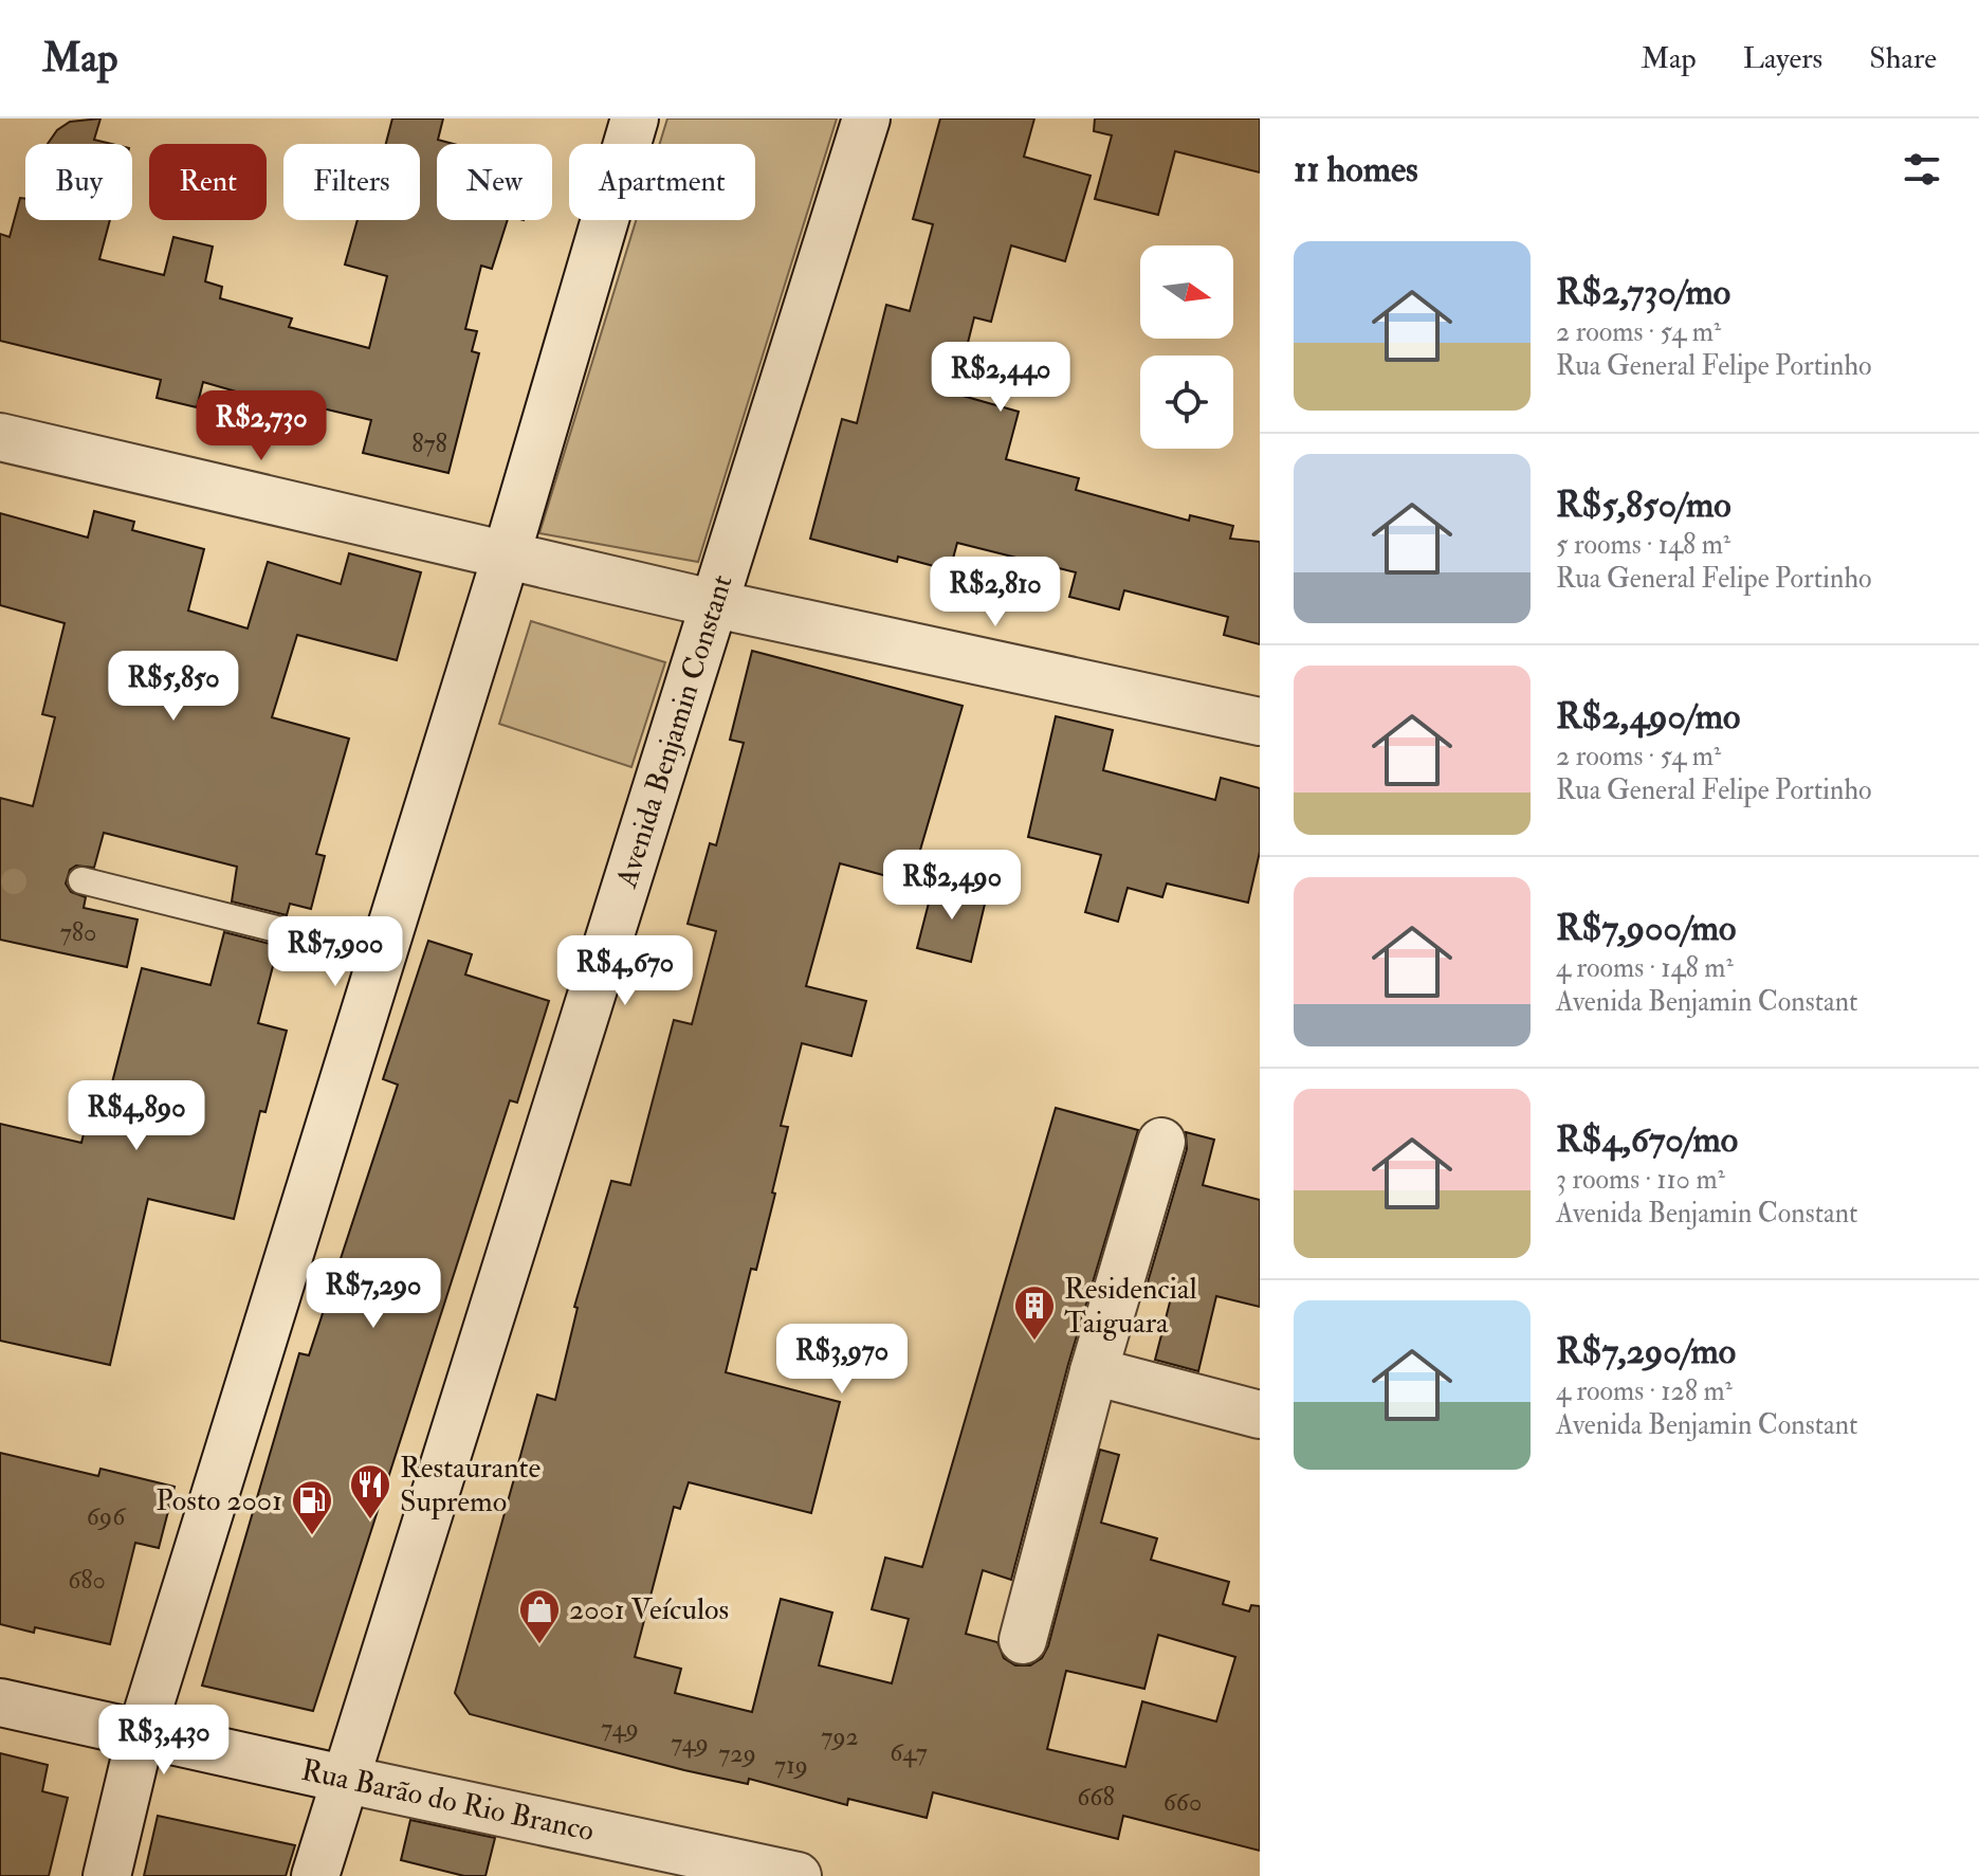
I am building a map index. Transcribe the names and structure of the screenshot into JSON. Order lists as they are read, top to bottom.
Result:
{
  "streets": {
    "main road": ["Avenida Benjamin Constant", "Rua Barão do Rio Branco"]
  },
  "crossings": [
    ["Avenida Benjamin Constant", "Rua Barão do Rio Branco"]
  ],
  "places": {
    "building": ["Residencial Taiguara"],
    "restaurant": ["Restaurante Supremo"],
    "fuel station": ["Posto 2001"],
    "shop": ["2001 Veículos"]
  },
  "house_numbers": [
    "878",
    "780",
    "696",
    "680",
    "749",
    "792",
    "749",
    "647",
    "729",
    "719",
    "668",
    "660"
  ],
  "north": "right",
  "page": {
    "header": "Map",
    "nav": ["Map", "Layers", "Share"],
    "heading": "11 homes",
    "chip": [
      "Buy",
      "Rent",
      "Filters",
      "New",
      "Apartment"
    ],
    "list": [
      {
        "name": "R$2,730/mo",
        "note": "2 rooms · 54 m² · Rua General Felipe Portinho"
      },
      {
        "name": "R$5,850/mo",
        "note": "5 rooms · 148 m² · Rua General Felipe Portinho"
      },
      {
        "name": "R$2,490/mo",
        "note": "2 rooms · 54 m² · Rua General Felipe Portinho"
      },
      {
        "name": "R$7,900/mo",
        "note": "4 rooms · 148 m² · Avenida Benjamin Constant"
      },
      {
        "name": "R$4,670/mo",
        "note": "3 rooms · 110 m² · Avenida Benjamin Constant"
      },
      {
        "name": "R$7,290/mo",
        "note": "4 rooms · 128 m² · Avenida Benjamin Constant"
      }
    ],
    "price": [
      "R$2,440",
      "R$2,730",
      "R$2,810",
      "R$5,850",
      "R$2,490",
      "R$7,900",
      "R$4,670",
      "R$4,890",
      "R$7,290",
      "R$3,970",
      "R$3,430"
    ]
  }
}
